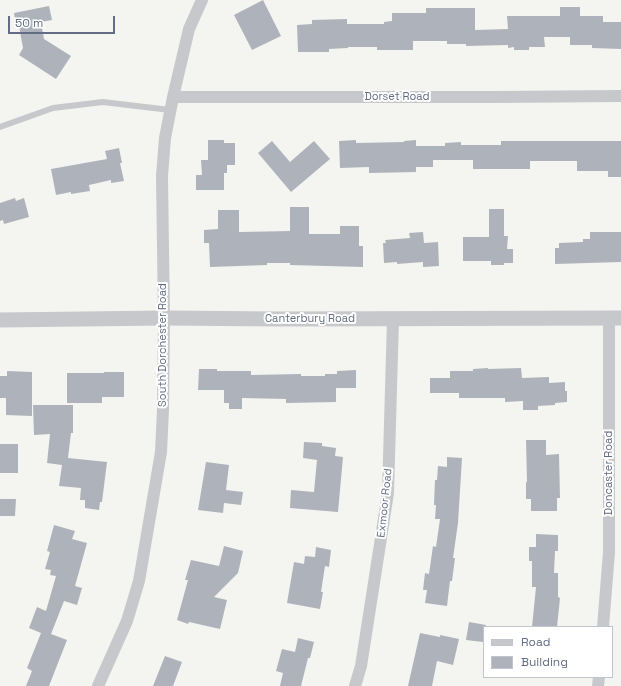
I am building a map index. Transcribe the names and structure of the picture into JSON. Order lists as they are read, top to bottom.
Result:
{
  "streets": {
    "street": [
      "Dorset Road",
      "Canterbury Road",
      "South Dorchester Road",
      "Doncaster Road",
      "Exmoor Road"
    ]
  },
  "crossings": [
    ["Dorset Road", "South Dorchester Road"],
    ["Canterbury Road", "South Dorchester Road"],
    ["Canterbury Road", "Doncaster Road"],
    ["Canterbury Road", "Exmoor Road"]
  ],
  "legend": ["Road", "Building"],
  "scale_bar": "50 m"
}
